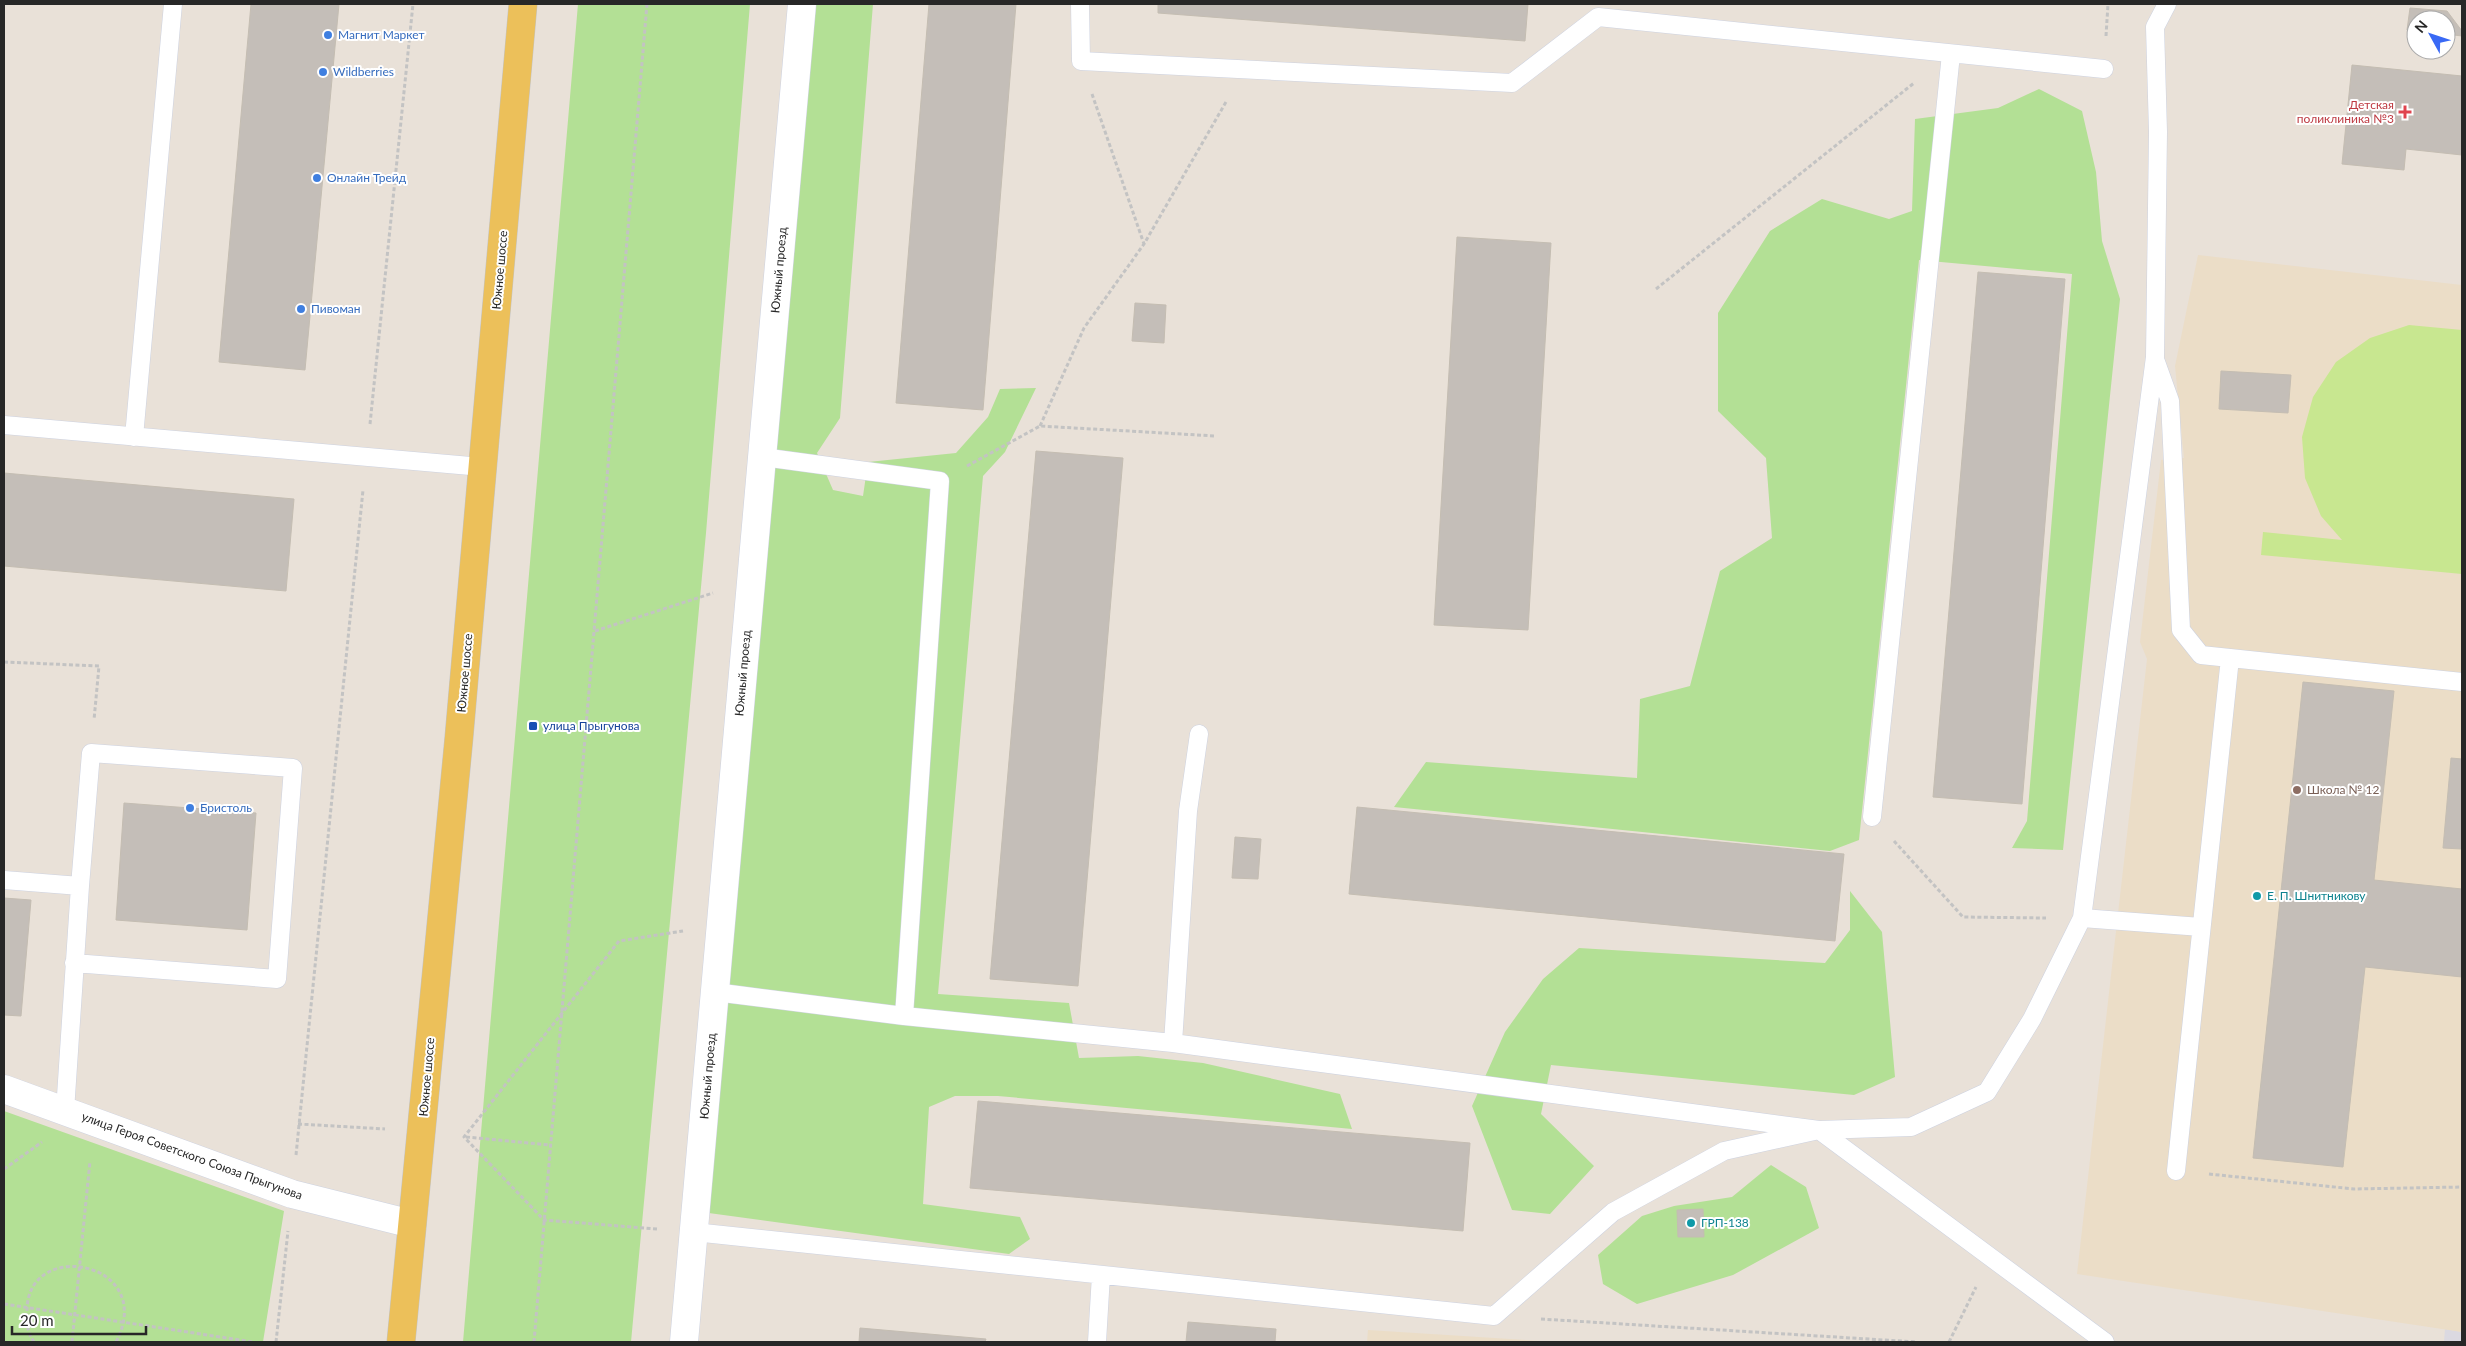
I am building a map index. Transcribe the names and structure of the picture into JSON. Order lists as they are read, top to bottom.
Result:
{
  "streets": {
    "main road": ["Южное шоссе"],
    "street": ["Южный проезд", "улица Героя Советского Союза Прыгунова"]
  },
  "crossings": [
    ["Южное шоссе", "улица Героя Советского Союза Прыгунова"]
  ],
  "places": {
    "other": [
      "Магнит Маркет",
      "Wildberries",
      "Онлайн Трейд",
      "Пивоман",
      "Школа № 12",
      "Бристоль",
      "Е. П. Шнитникову",
      "ГРП-138"
    ],
    "health": ["Детская поликлиника №3"],
    "transit": ["улица Прыгунова"]
  },
  "scale_bar": "20 m",
  "north": "top left"
}
